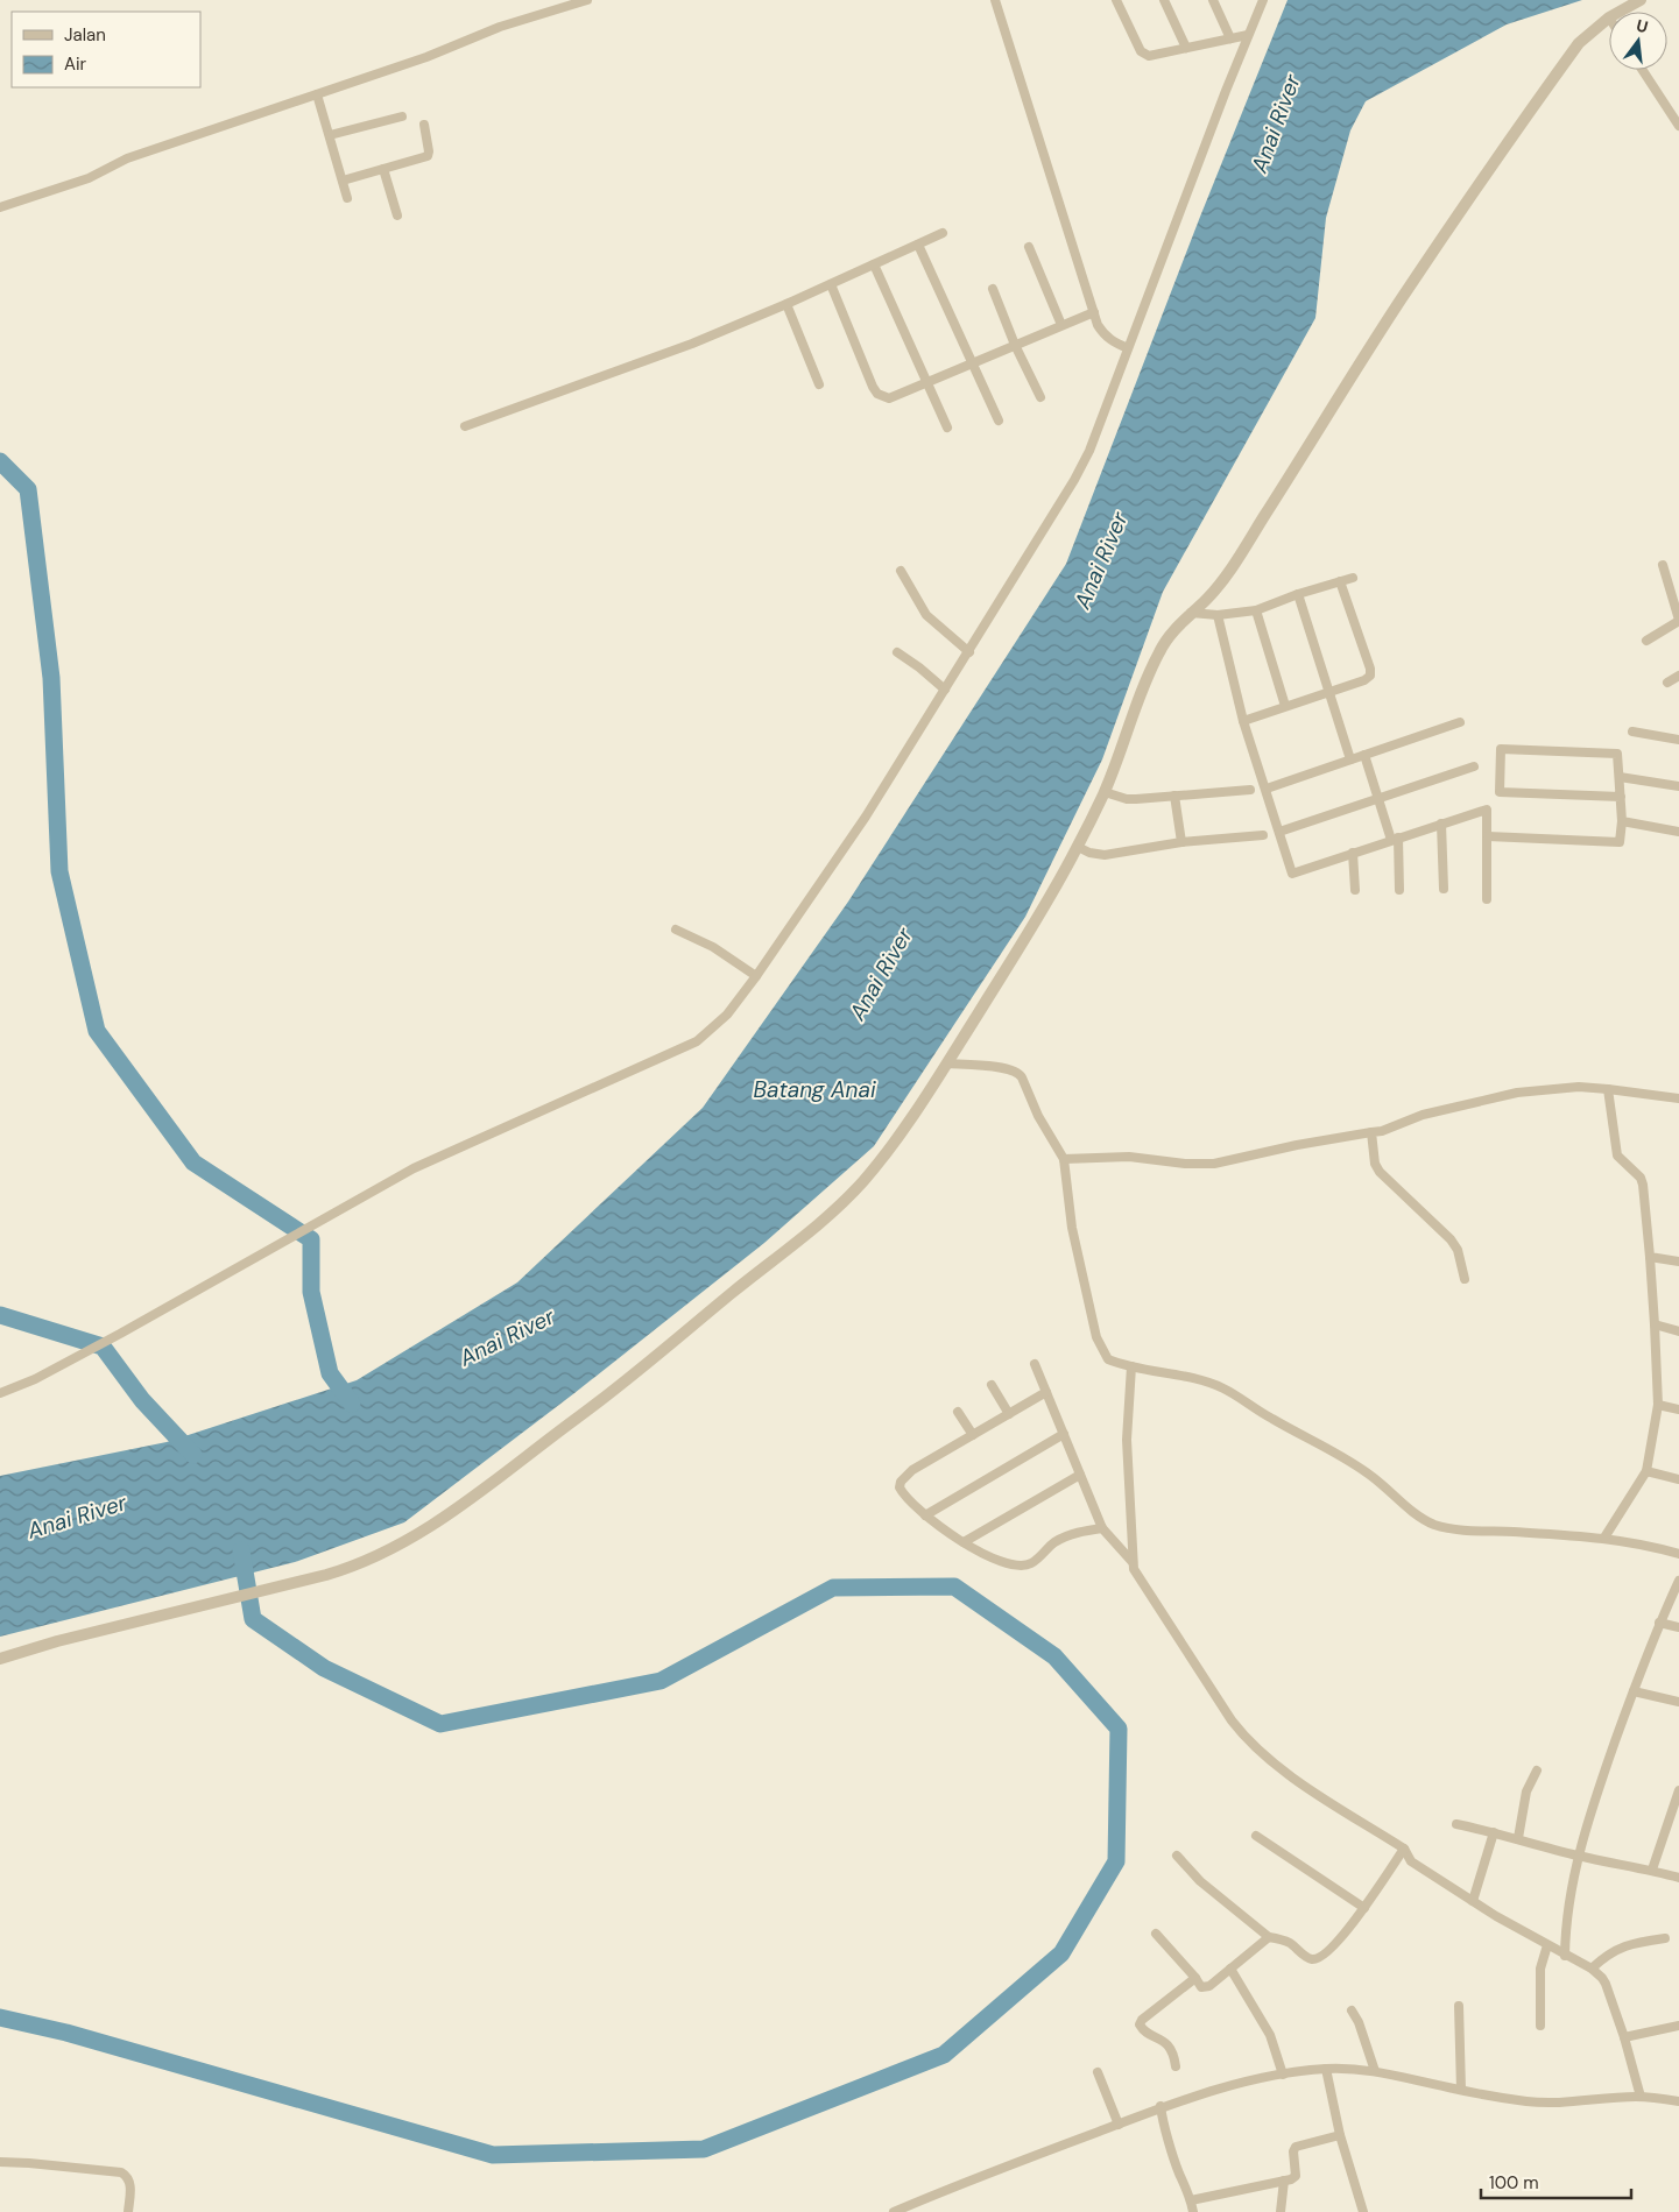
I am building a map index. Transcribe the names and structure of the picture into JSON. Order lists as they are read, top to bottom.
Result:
{
  "water": ["Anai River", "Batang Anai"],
  "legend": ["Jalan", "Air"],
  "scale_bar": "100 m",
  "north": "top"
}
